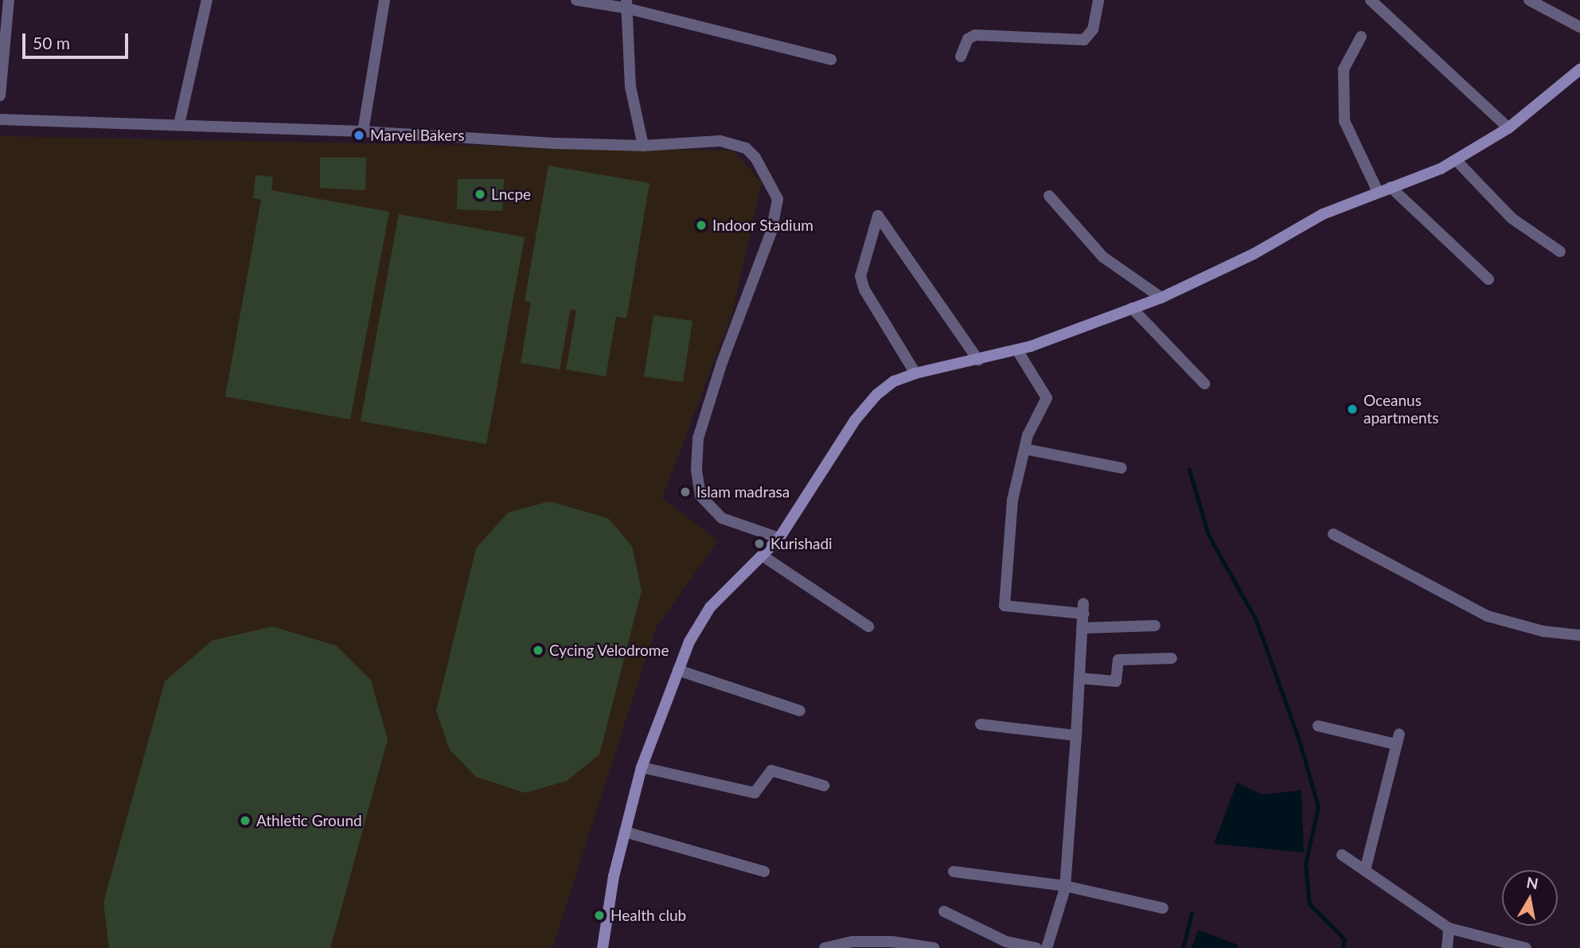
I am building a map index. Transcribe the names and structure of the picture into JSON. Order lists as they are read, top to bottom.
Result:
{
  "places": [
    "Marvel Bakers",
    "Lncpe",
    "Indoor Stadium",
    "Oceanus apartments",
    "Islam madrasa",
    "Kurishadi",
    "Cycing Velodrome",
    "Athletic Ground",
    "Health club"
  ],
  "scale_bar": "50 m",
  "north": "top"
}
